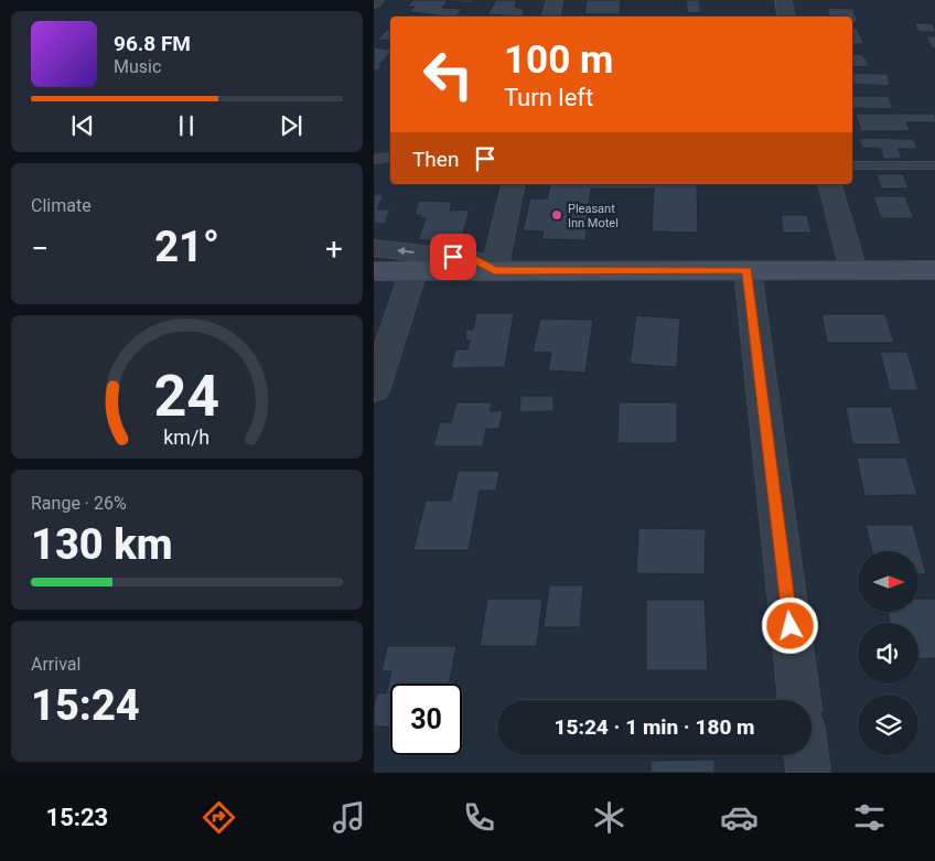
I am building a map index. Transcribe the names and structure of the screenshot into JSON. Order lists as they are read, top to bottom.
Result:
{
  "places": ["Pleasant Inn Motel"],
  "north": "right",
  "page": {
    "turn": ["100 m", "Turn left"],
    "song": ["96.8 FM", "Music"],
    "then": "Then",
    "tile": [
      "Climate",
      ["Range · 26%", "130 km"],
      ["Arrival", "15:24"]
    ],
    "heat": ["−", "21°", "+"],
    "limit": "30",
    "trip": "15:24 · 1 min · 180 m",
    "tabs": "15:23",
    "gauge": ["24", "km/h"]
  }
}
